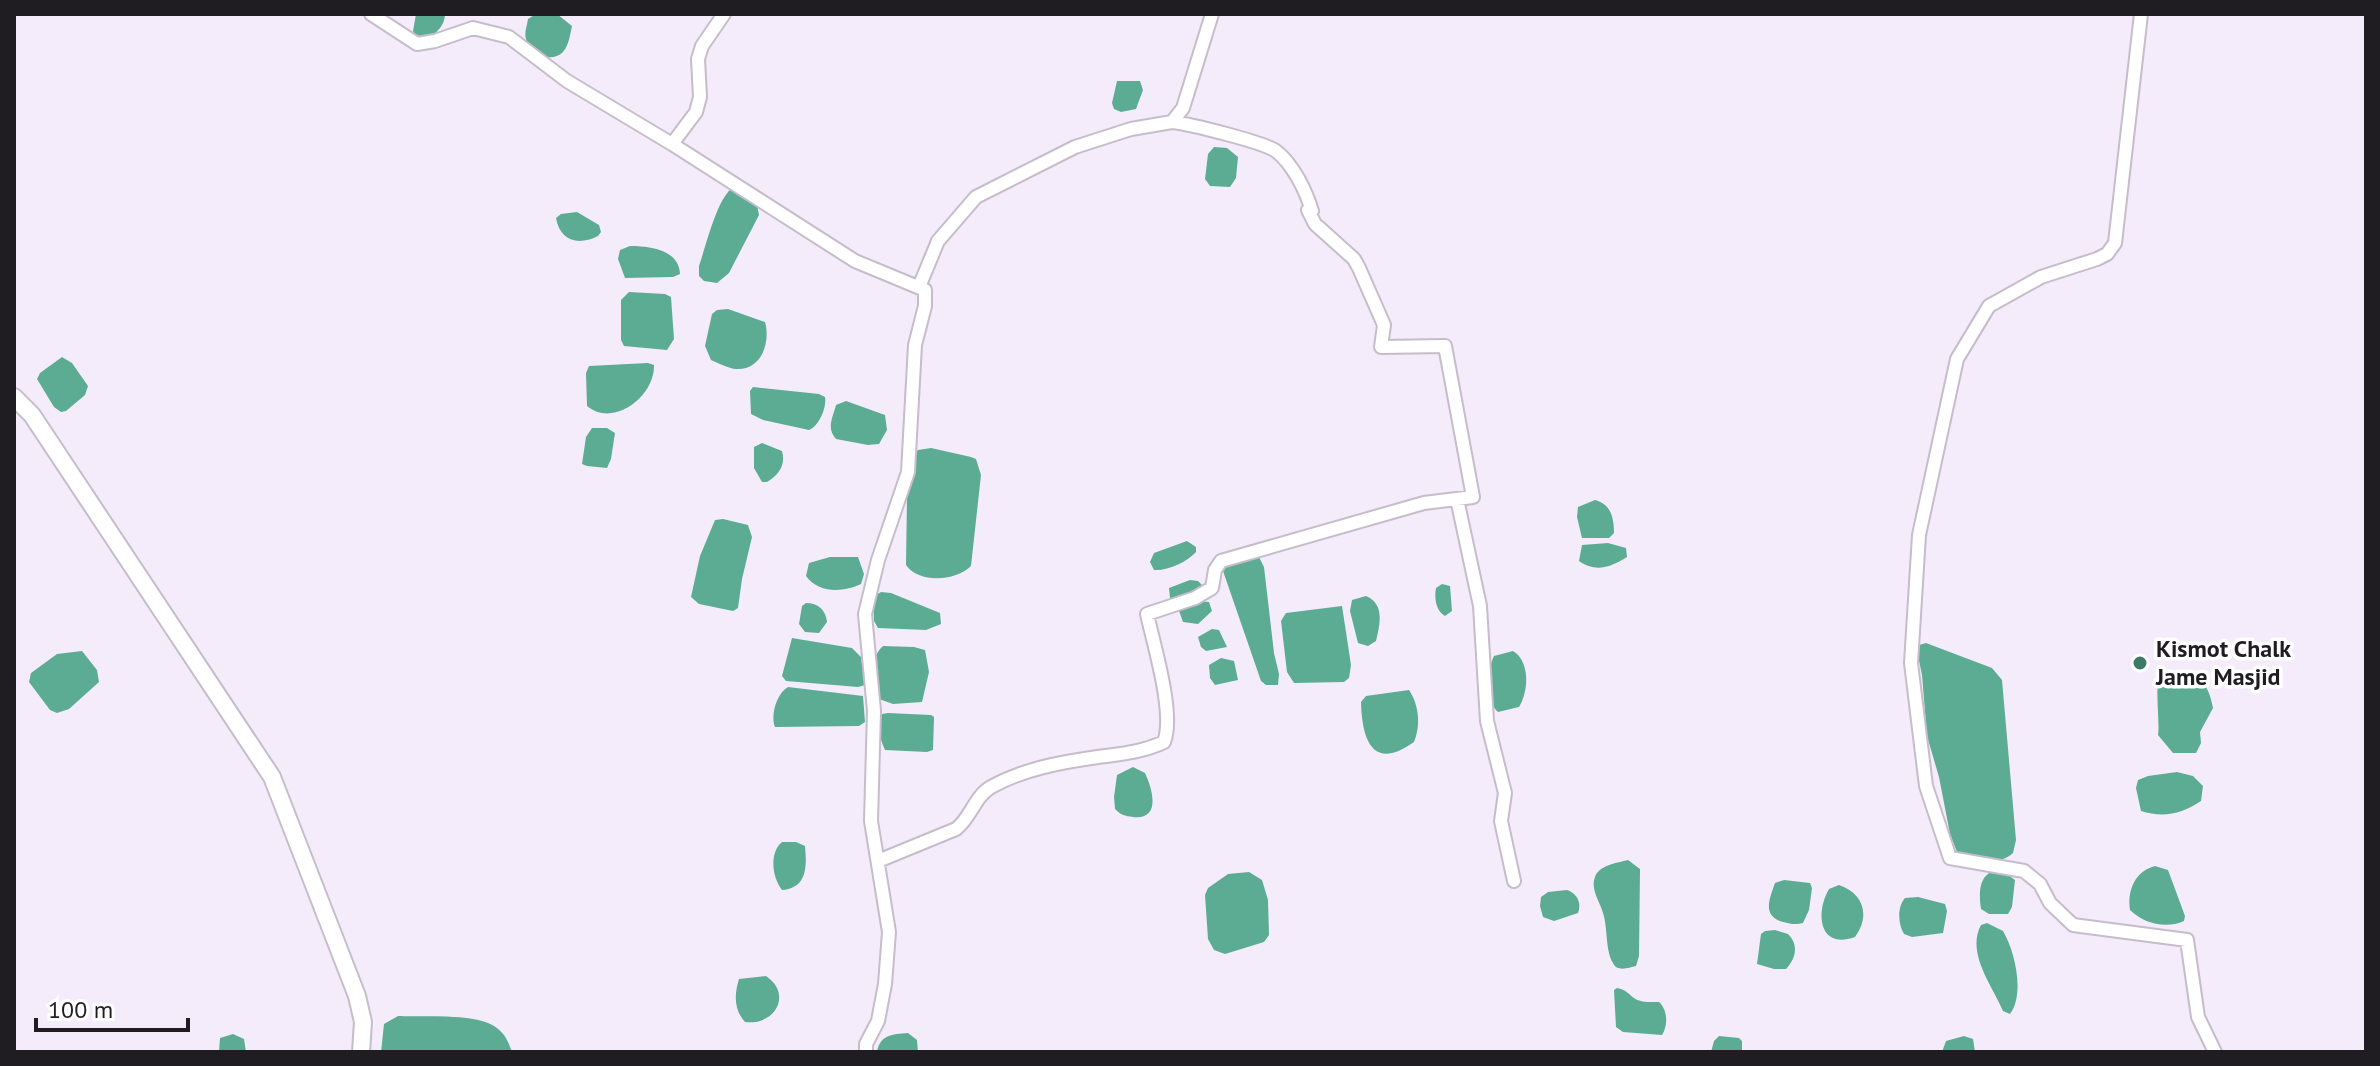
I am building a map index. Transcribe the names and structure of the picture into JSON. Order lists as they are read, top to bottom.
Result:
{
  "places": ["Kismot Chalk Jame Masjid"],
  "scale_bar": "100 m"
}
